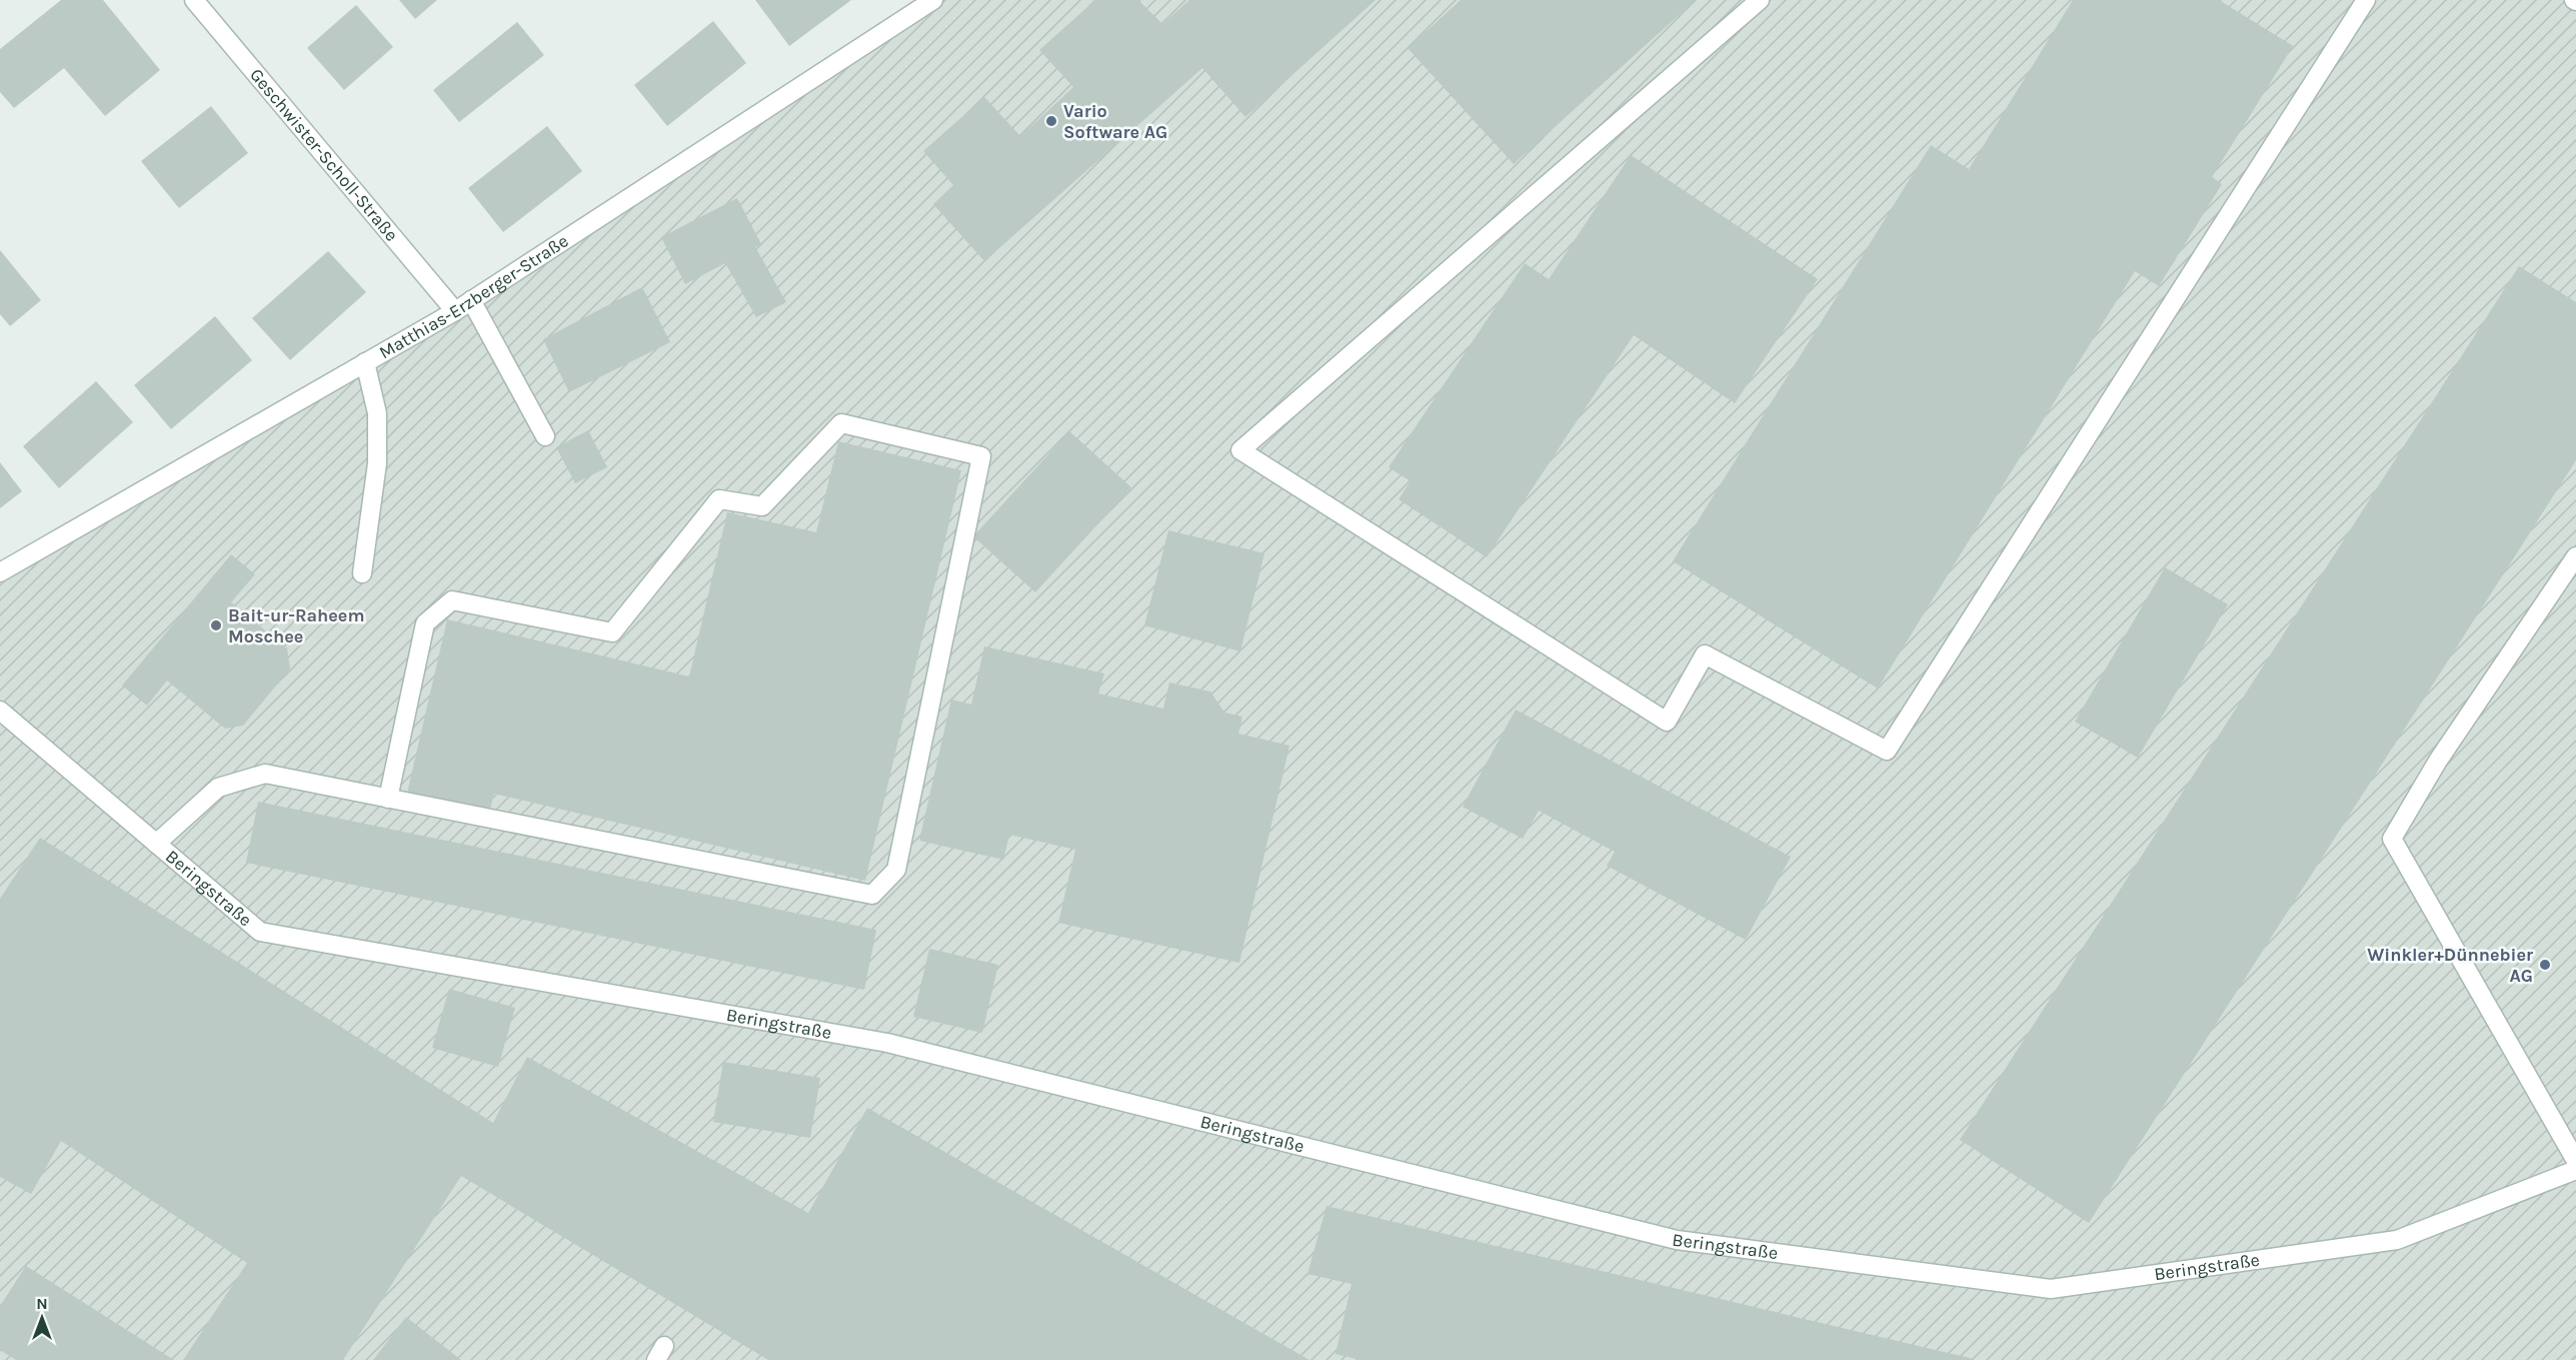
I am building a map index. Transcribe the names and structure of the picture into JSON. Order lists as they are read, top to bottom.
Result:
{
  "streets": {
    "street": ["Geschwister-Scholl-Straße", "Matthias-Erzberger-Straße", "Beringstraße"]
  },
  "crossings": [
    ["Geschwister-Scholl-Straße", "Matthias-Erzberger-Straße"]
  ],
  "places": ["Vario Software AG", "Bait-ur-Raheem Moschee", "Winkler+Dünnebier AG"],
  "north": "top"
}
